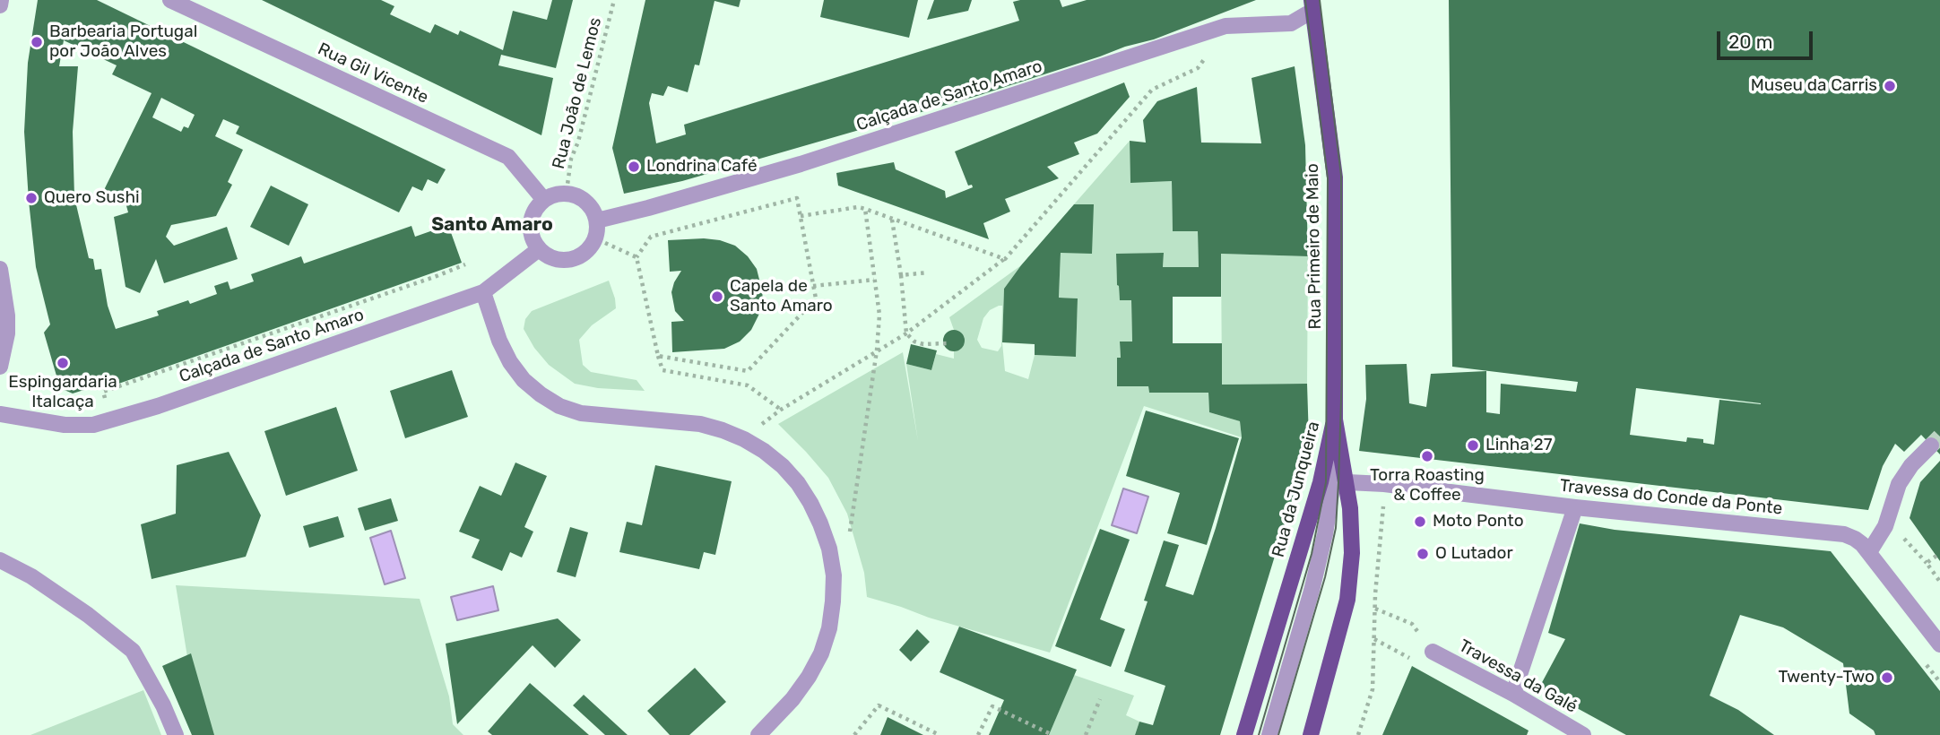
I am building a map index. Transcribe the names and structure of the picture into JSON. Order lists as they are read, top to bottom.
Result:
{
  "streets": {
    "main road": ["Rua Primeiro de Maio", "Rua da Junqueira"],
    "street": [
      "Rua Gil Vicente",
      "Calçada de Santo Amaro",
      "Travessa do Conde da Ponte",
      "Travessa da Galé"
    ],
    "path": ["Rua João de Lemos"]
  },
  "crossings": [
    ["Rua Gil Vicente", "Rua João de Lemos"],
    ["Rua Gil Vicente", "Calçada de Santo Amaro"],
    ["Rua João de Lemos", "Calçada de Santo Amaro"],
    ["Calçada de Santo Amaro", "Rua Primeiro de Maio"],
    ["Rua Primeiro de Maio", "Rua da Junqueira"],
    ["Rua da Junqueira", "Travessa do Conde da Ponte"]
  ],
  "districts": ["Santo Amaro"],
  "places": [
    "Barbearia Portugal por João Alves",
    "Museu da Carris",
    "Londrina Café",
    "Quero Sushi",
    "Capela de Santo Amaro",
    "Espingardaria Italcaça",
    "Linha 27",
    "Torra Roasting & Coffee",
    "Moto Ponto",
    "O Lutador",
    "Twenty-Two"
  ],
  "scale_bar": "20 m"
}
